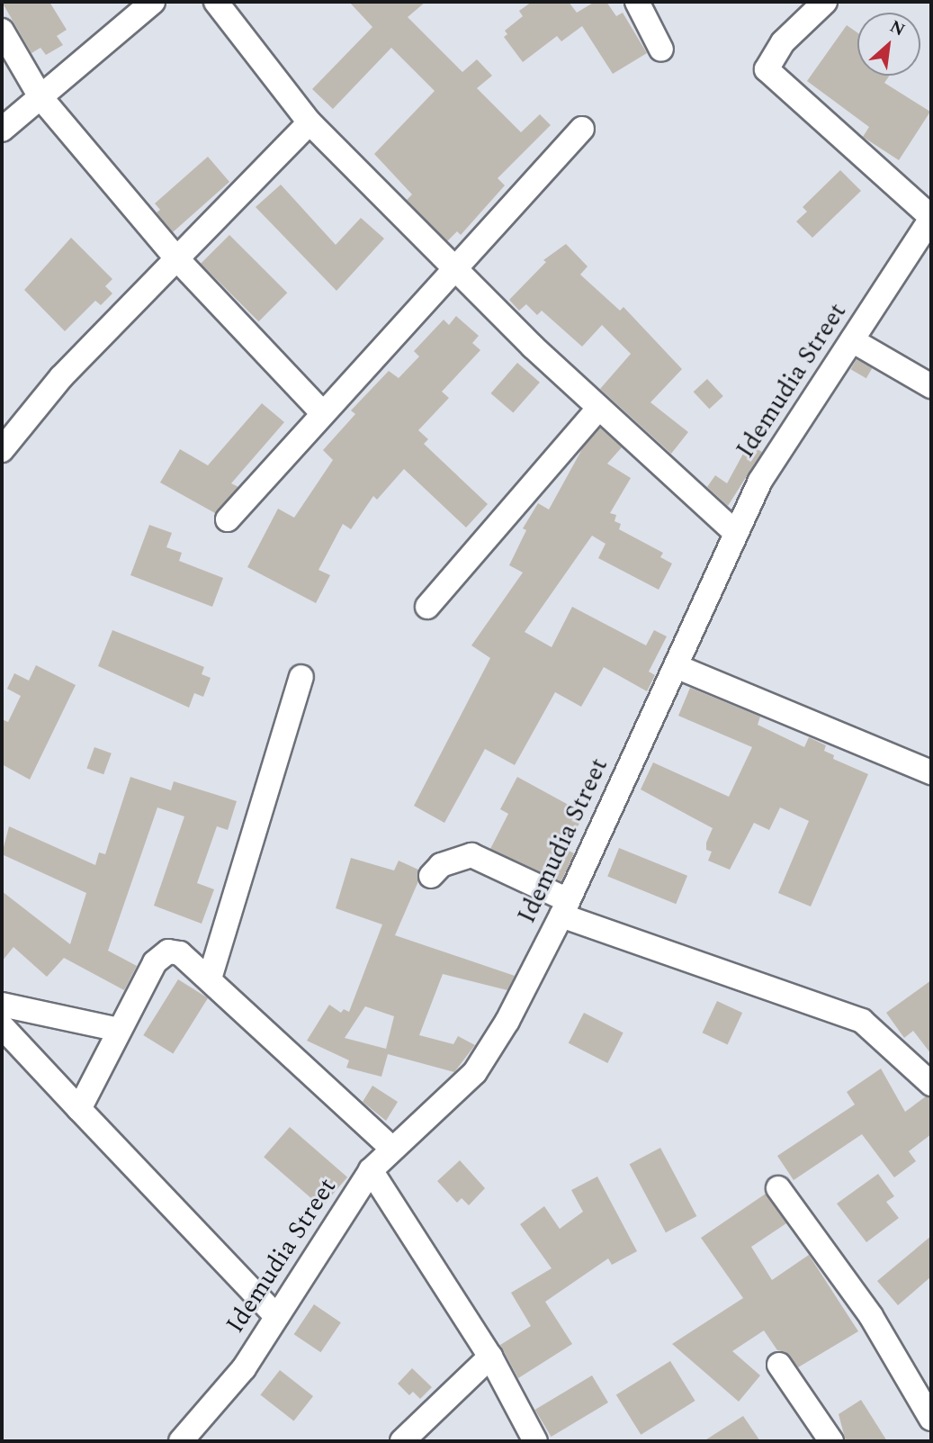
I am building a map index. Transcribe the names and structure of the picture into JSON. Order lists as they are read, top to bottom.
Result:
{
  "streets": {
    "street": ["Idemudia Street"]
  },
  "north": "top right"
}
